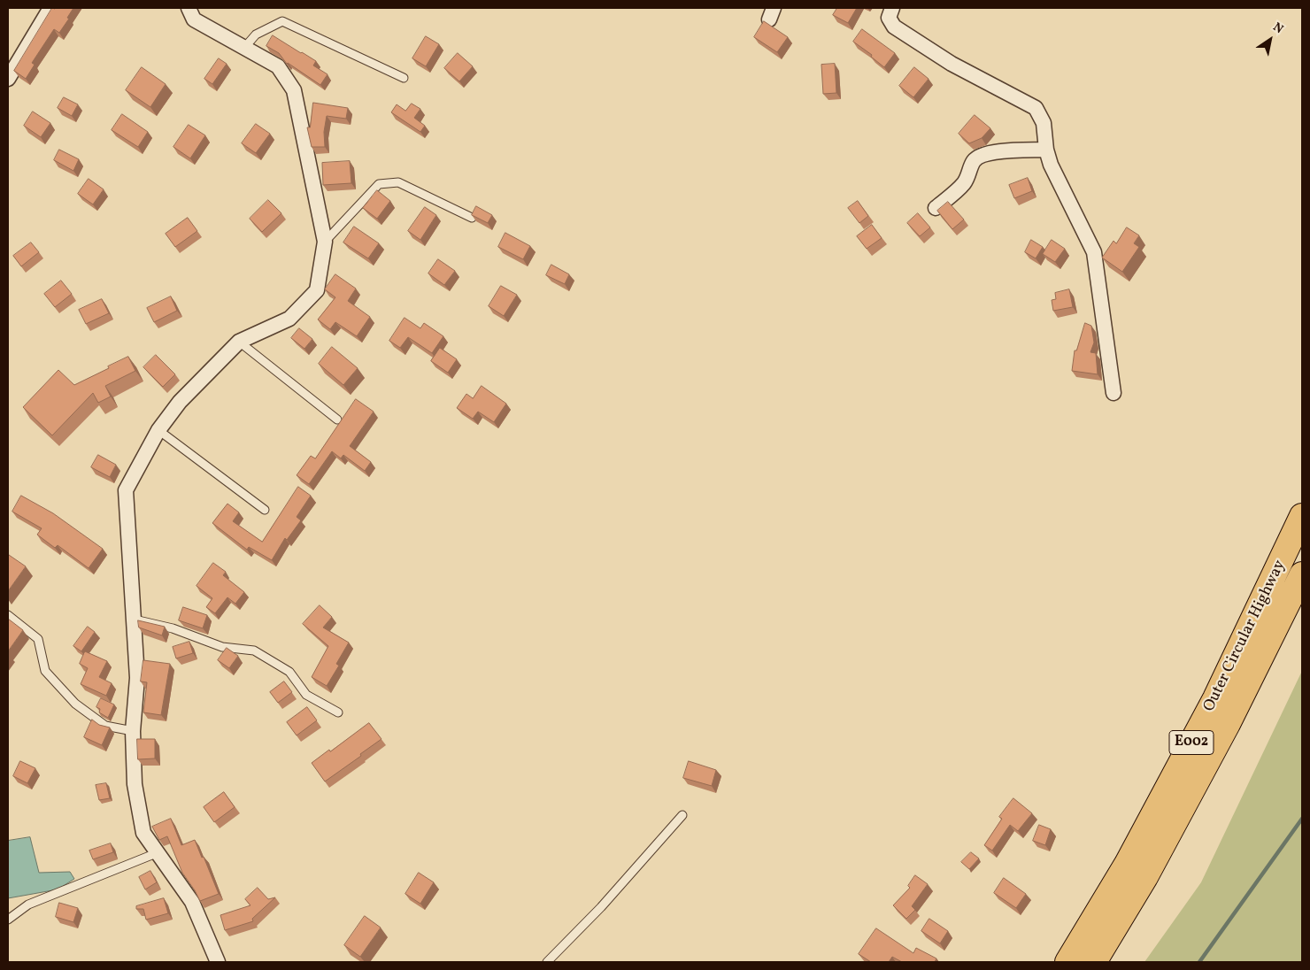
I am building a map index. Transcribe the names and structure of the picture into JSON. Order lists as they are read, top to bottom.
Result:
{
  "streets": {
    "highway": ["Outer Circular Highway", "E002"]
  },
  "north": "top right"
}
